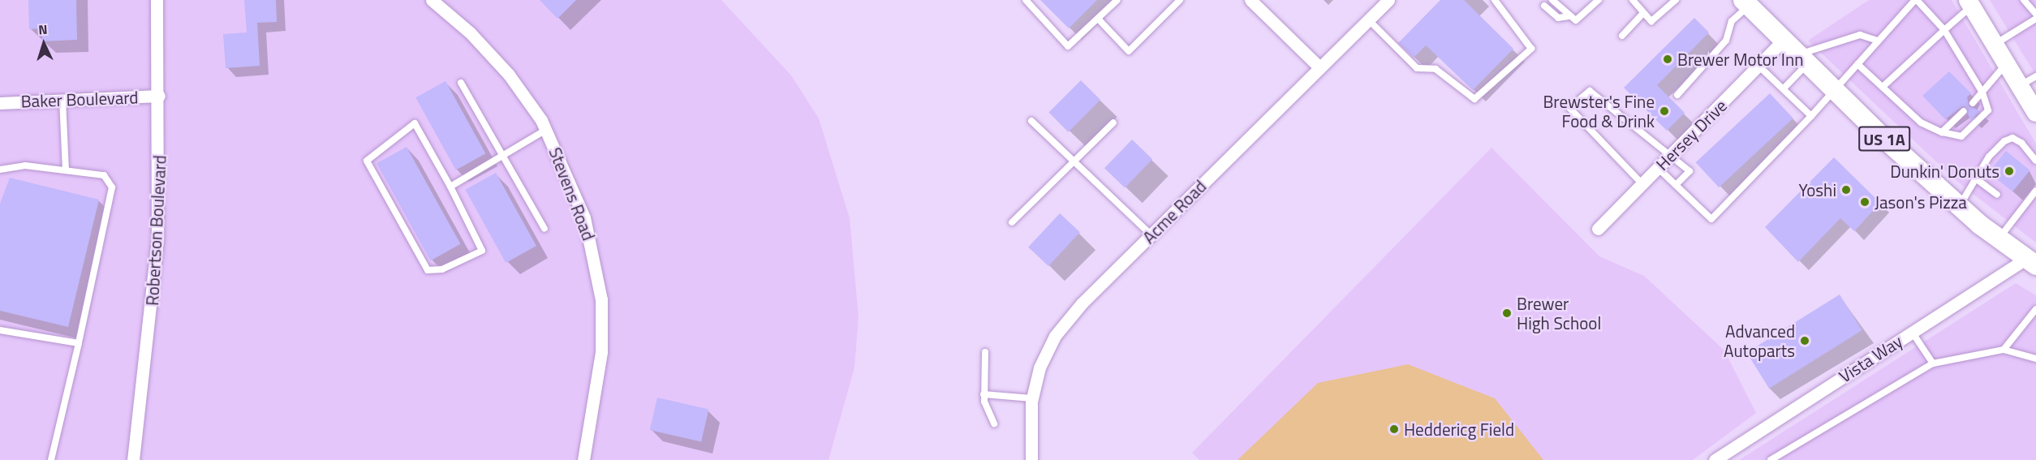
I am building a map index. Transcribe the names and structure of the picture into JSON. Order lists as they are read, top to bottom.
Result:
{
  "streets": {
    "main road": ["US 1A"],
    "street": [
      "Baker Boulevard",
      "Hersey Drive",
      "Stevens Road",
      "Acme Road",
      "Robertson Boulevard",
      "Vista Way"
    ]
  },
  "crossings": [
    ["Baker Boulevard", "Robertson Boulevard"],
    ["Hersey Drive", "US 1A"],
    ["US 1A", "Vista Way"]
  ],
  "places": [
    "Brewer Motor Inn",
    "Brewster's Fine Food & Drink",
    "Dunkin' Donuts",
    "Yoshi",
    "Jason's Pizza",
    "Brewer High School",
    "Advanced Autoparts",
    "Heddericg Field"
  ],
  "north": "top"
}
